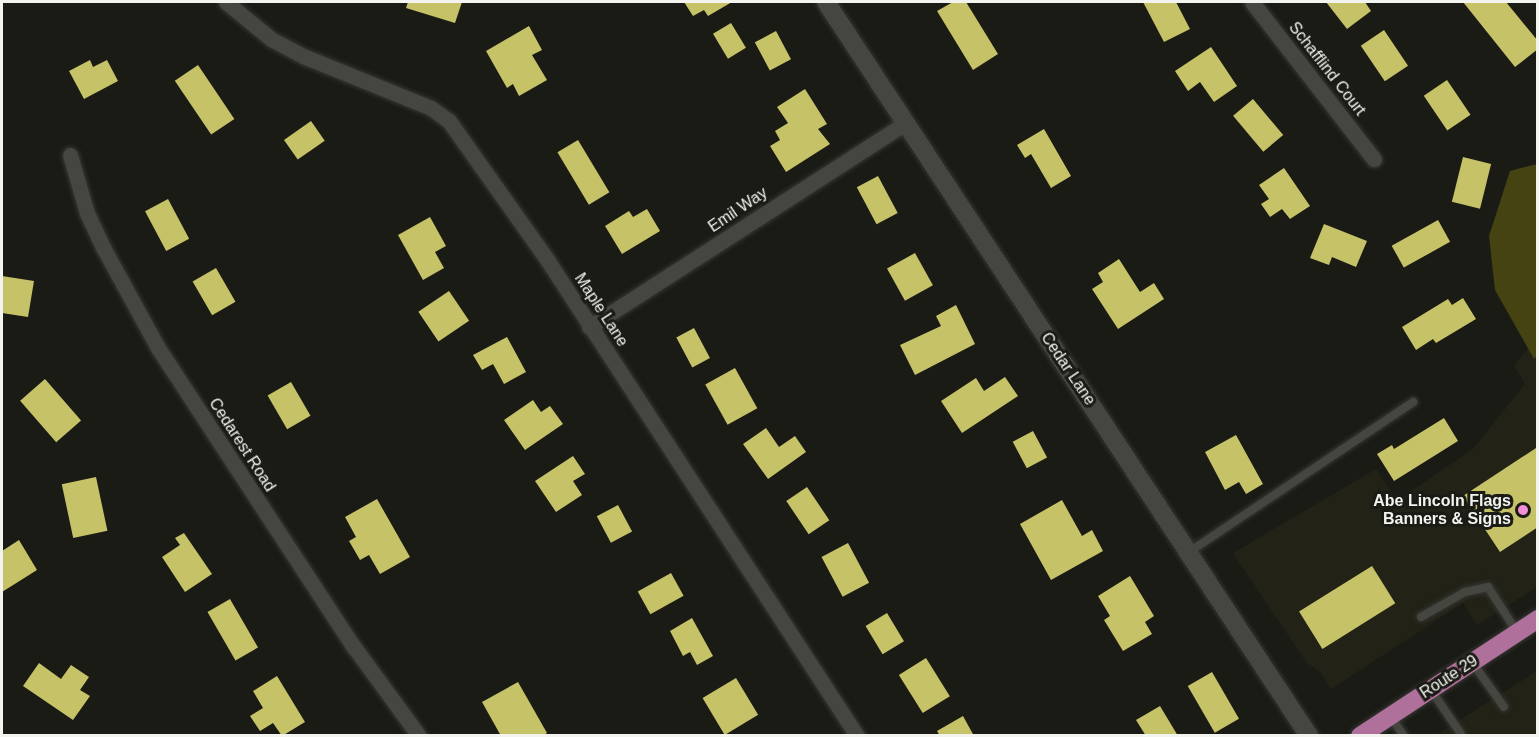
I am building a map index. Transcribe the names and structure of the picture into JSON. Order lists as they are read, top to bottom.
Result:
{
  "streets": {
    "main road": ["Cedar Lane", "Route 29"],
    "street": [
      "Schafflind Court",
      "Emil Way",
      "Maple Lane",
      "Cedarest Road"
    ]
  },
  "crossings": [
    ["Emil Way", "Maple Lane"],
    ["Emil Way", "Cedar Lane"]
  ],
  "places": ["Abe Lincoln Flags Banners & Signs"]
}
